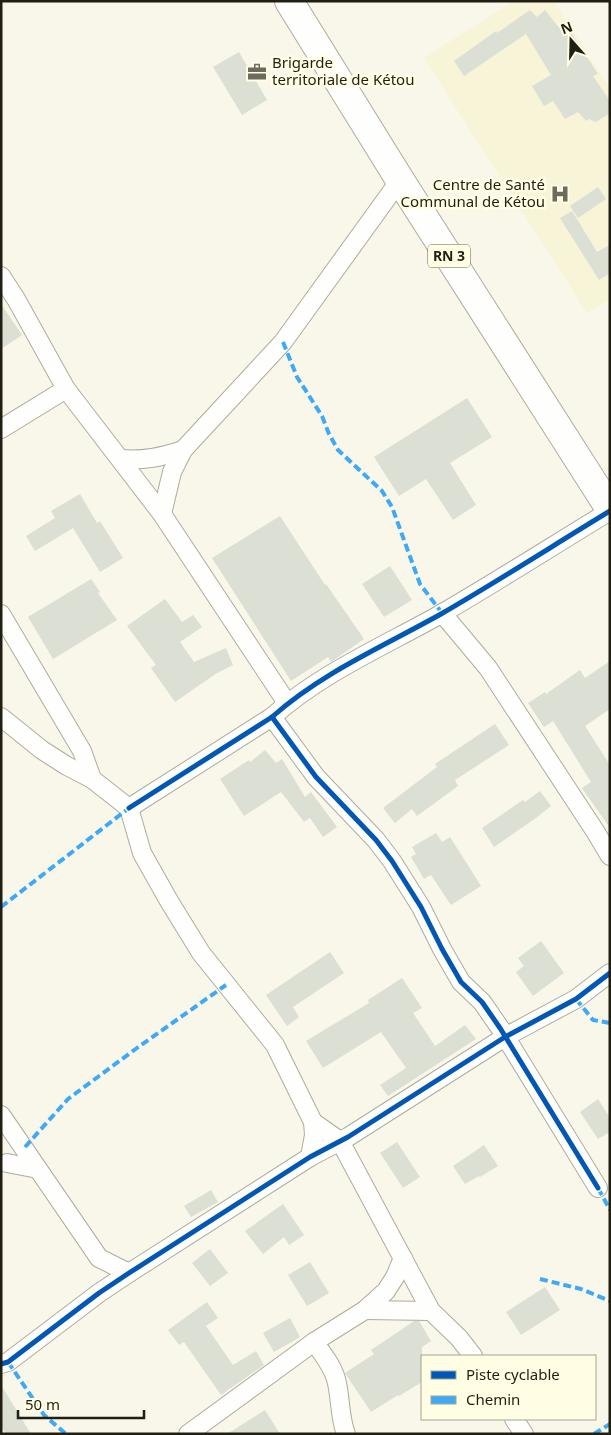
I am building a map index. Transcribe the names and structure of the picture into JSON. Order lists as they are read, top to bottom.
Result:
{
  "streets": {
    "main road": ["RN 3"]
  },
  "places": {
    "office": ["Brigarde territoriale de Kétou"],
    "hospital": ["Centre de Santé Communal de Kétou"]
  },
  "legend": ["Piste cyclable", "Chemin"],
  "scale_bar": "50 m",
  "north": "top"
}
